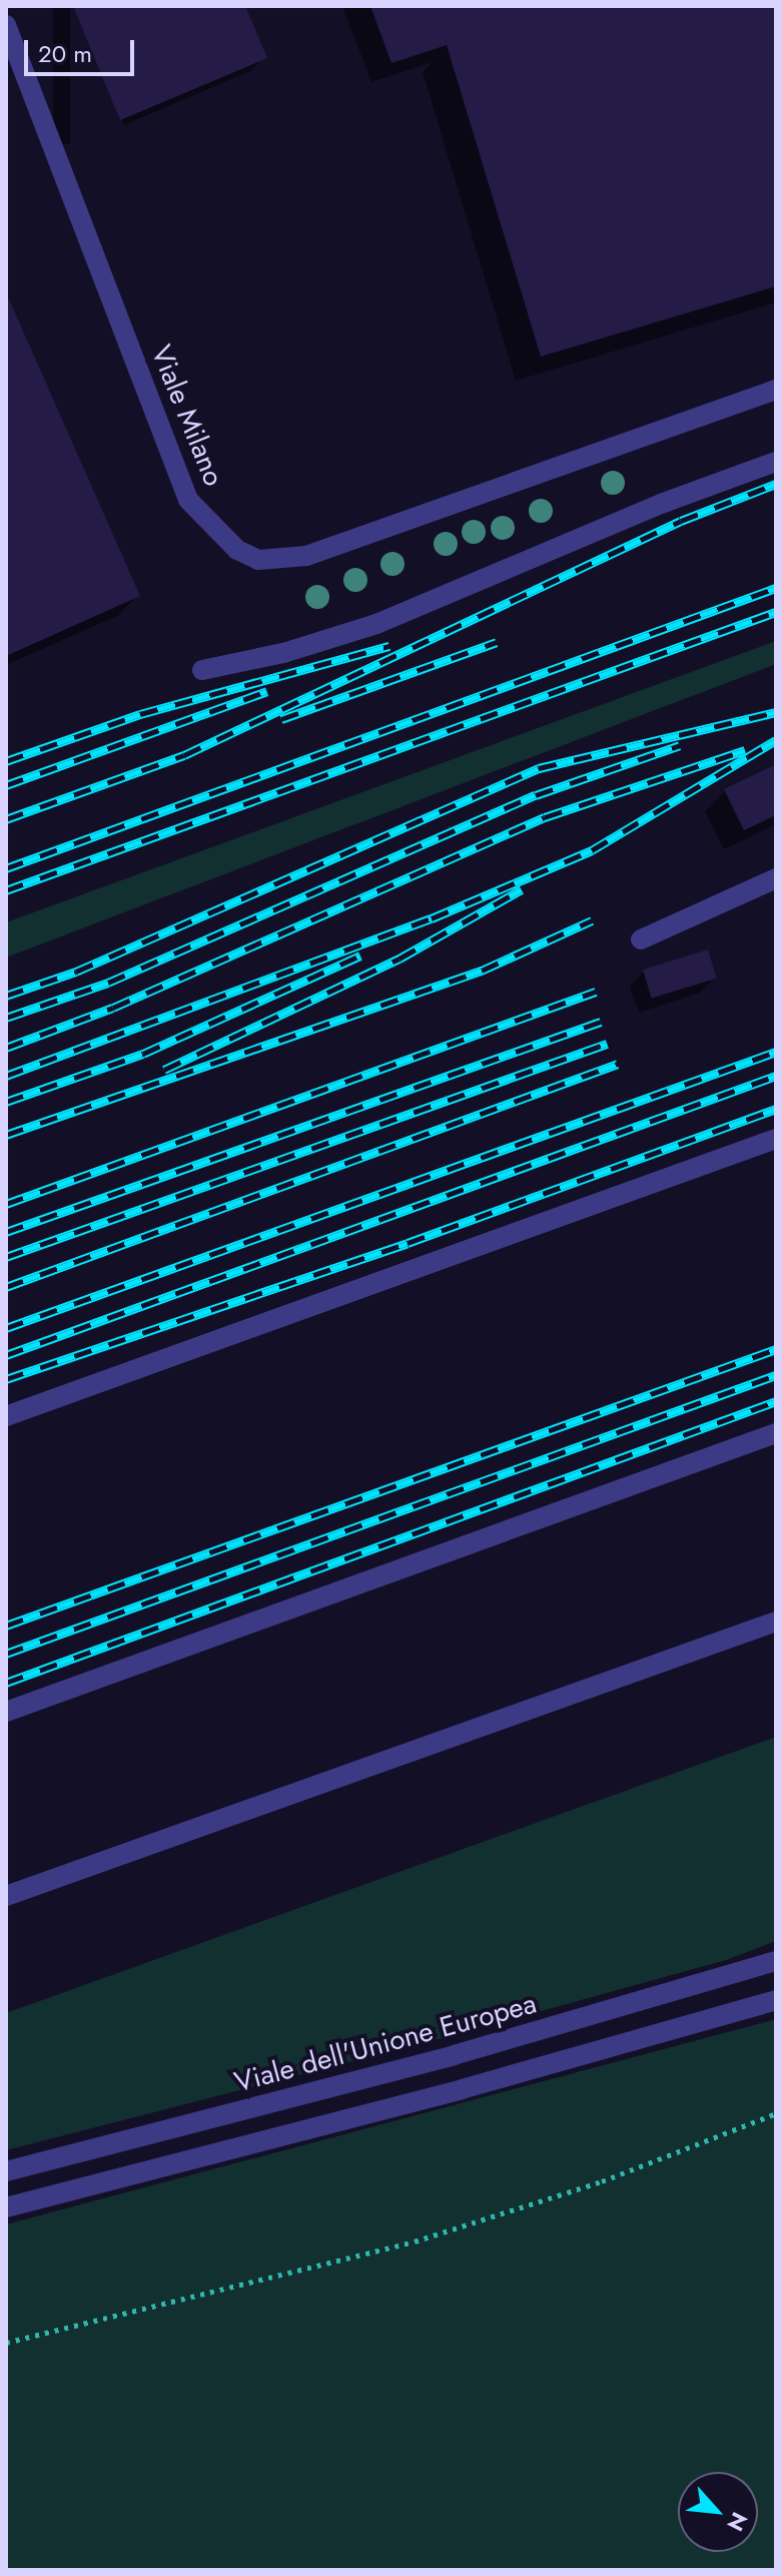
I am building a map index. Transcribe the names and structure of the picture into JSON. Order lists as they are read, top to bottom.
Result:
{
  "streets": {
    "street": ["Viale Milano", "Viale dell'Unione Europea"]
  },
  "scale_bar": "20 m",
  "north": "bottom right"
}
